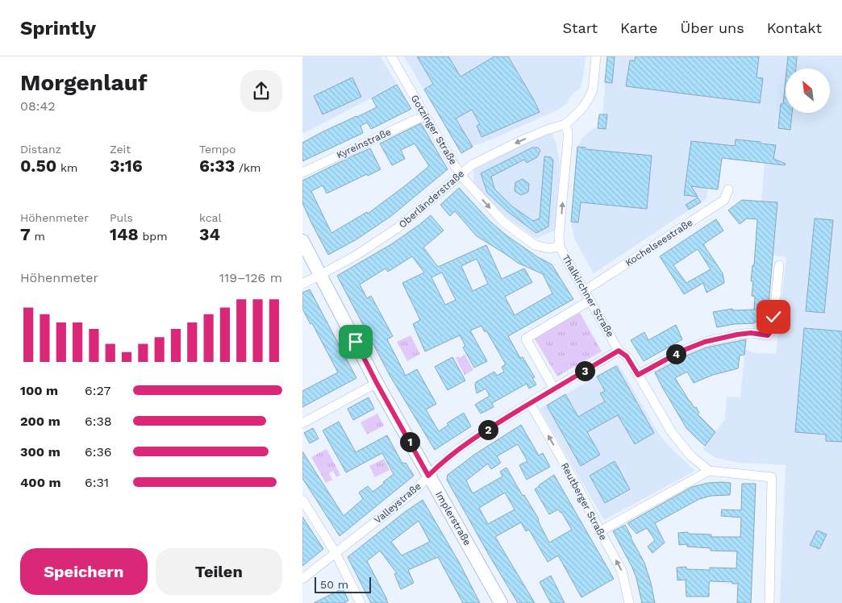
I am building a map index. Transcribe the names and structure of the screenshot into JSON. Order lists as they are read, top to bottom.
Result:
{
  "streets": {
    "main road": ["Implerstraße"],
    "street": [
      "Gotzinger Straße",
      "Kyreinstraße",
      "Oberländerstraße",
      "Kochelseestraße",
      "Thalkirchner Straße",
      "Reutberger Straße",
      "Valleystraße"
    ]
  },
  "crossings": [
    ["Gotzinger Straße", "Kyreinstraße"],
    ["Gotzinger Straße", "Oberländerstraße"],
    ["Gotzinger Straße", "Thalkirchner Straße"],
    ["Oberländerstraße", "Thalkirchner Straße"],
    ["Oberländerstraße", "Implerstraße"],
    ["Kochelseestraße", "Thalkirchner Straße"],
    ["Thalkirchner Straße", "Valleystraße"],
    ["Reutberger Straße", "Valleystraße"],
    ["Valleystraße", "Implerstraße"]
  ],
  "one_way": ["Gotzinger Straße", "Oberländerstraße", "Reutberger Straße"],
  "scale_bar": "50 m",
  "north": "top left",
  "page": {
    "header": "Sprintly",
    "nav": [
      "Start",
      "Karte",
      "Über uns",
      "Kontakt"
    ],
    "heading": ["Morgenlauf", "08:42"],
    "stats": [
      ["Distanz", "0.50 km"],
      ["Zeit", "3:16"],
      ["Tempo", "6:33 /km"],
      ["Höhenmeter", "7 m"],
      ["Puls", "148 bpm"],
      ["kcal", "34"]
    ],
    "chart": ["Höhenmeter", "119–126 m"],
    "pins": [
      "4",
      "3",
      "2",
      "1"
    ],
    "list": [
      {
        "name": "100 m",
        "note": "6:27"
      },
      {
        "name": "200 m",
        "note": "6:38"
      },
      {
        "name": "300 m",
        "note": "6:36"
      },
      {
        "name": "400 m",
        "note": "6:31"
      }
    ],
    "buttons": ["Speichern", "Teilen"],
    "scale": "50 m"
  }
}
